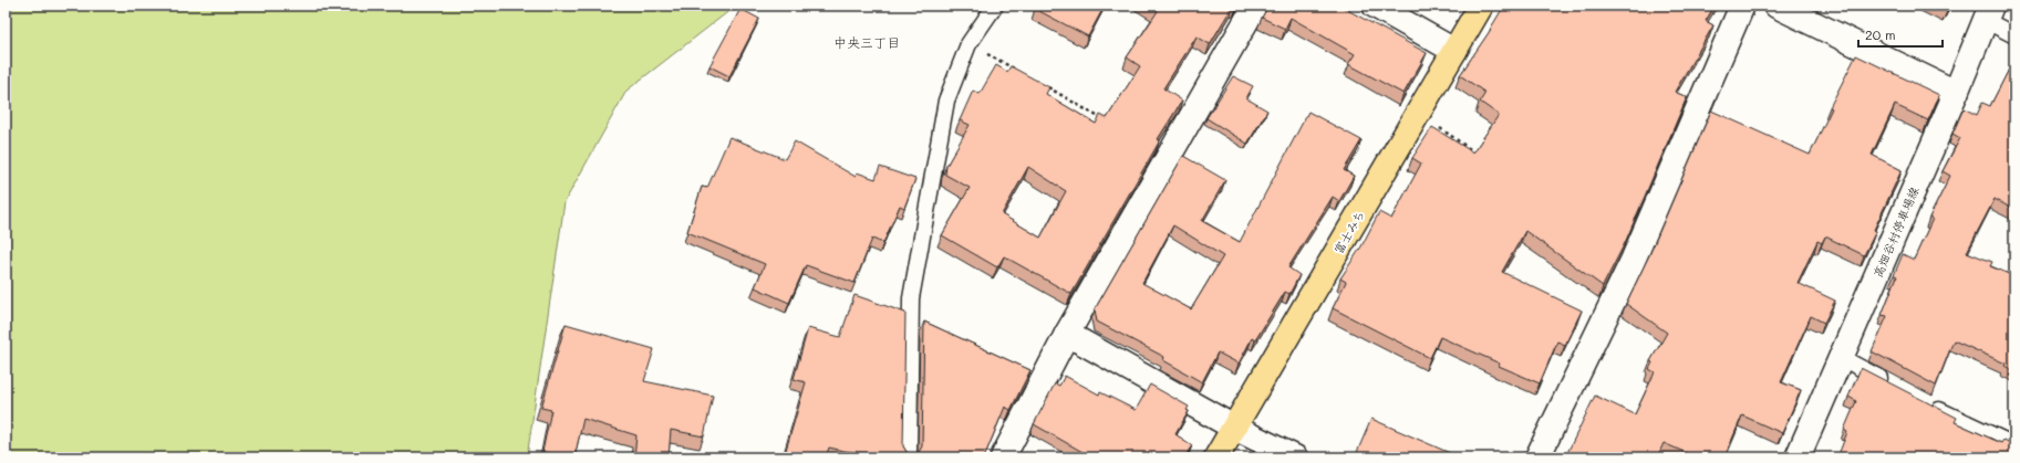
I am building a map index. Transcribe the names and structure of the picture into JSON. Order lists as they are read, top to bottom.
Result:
{
  "streets": {
    "highway": ["富士みち"],
    "street": ["高畑谷村停車場線"]
  },
  "districts": ["中央三丁目"],
  "scale_bar": "20 m"
}
